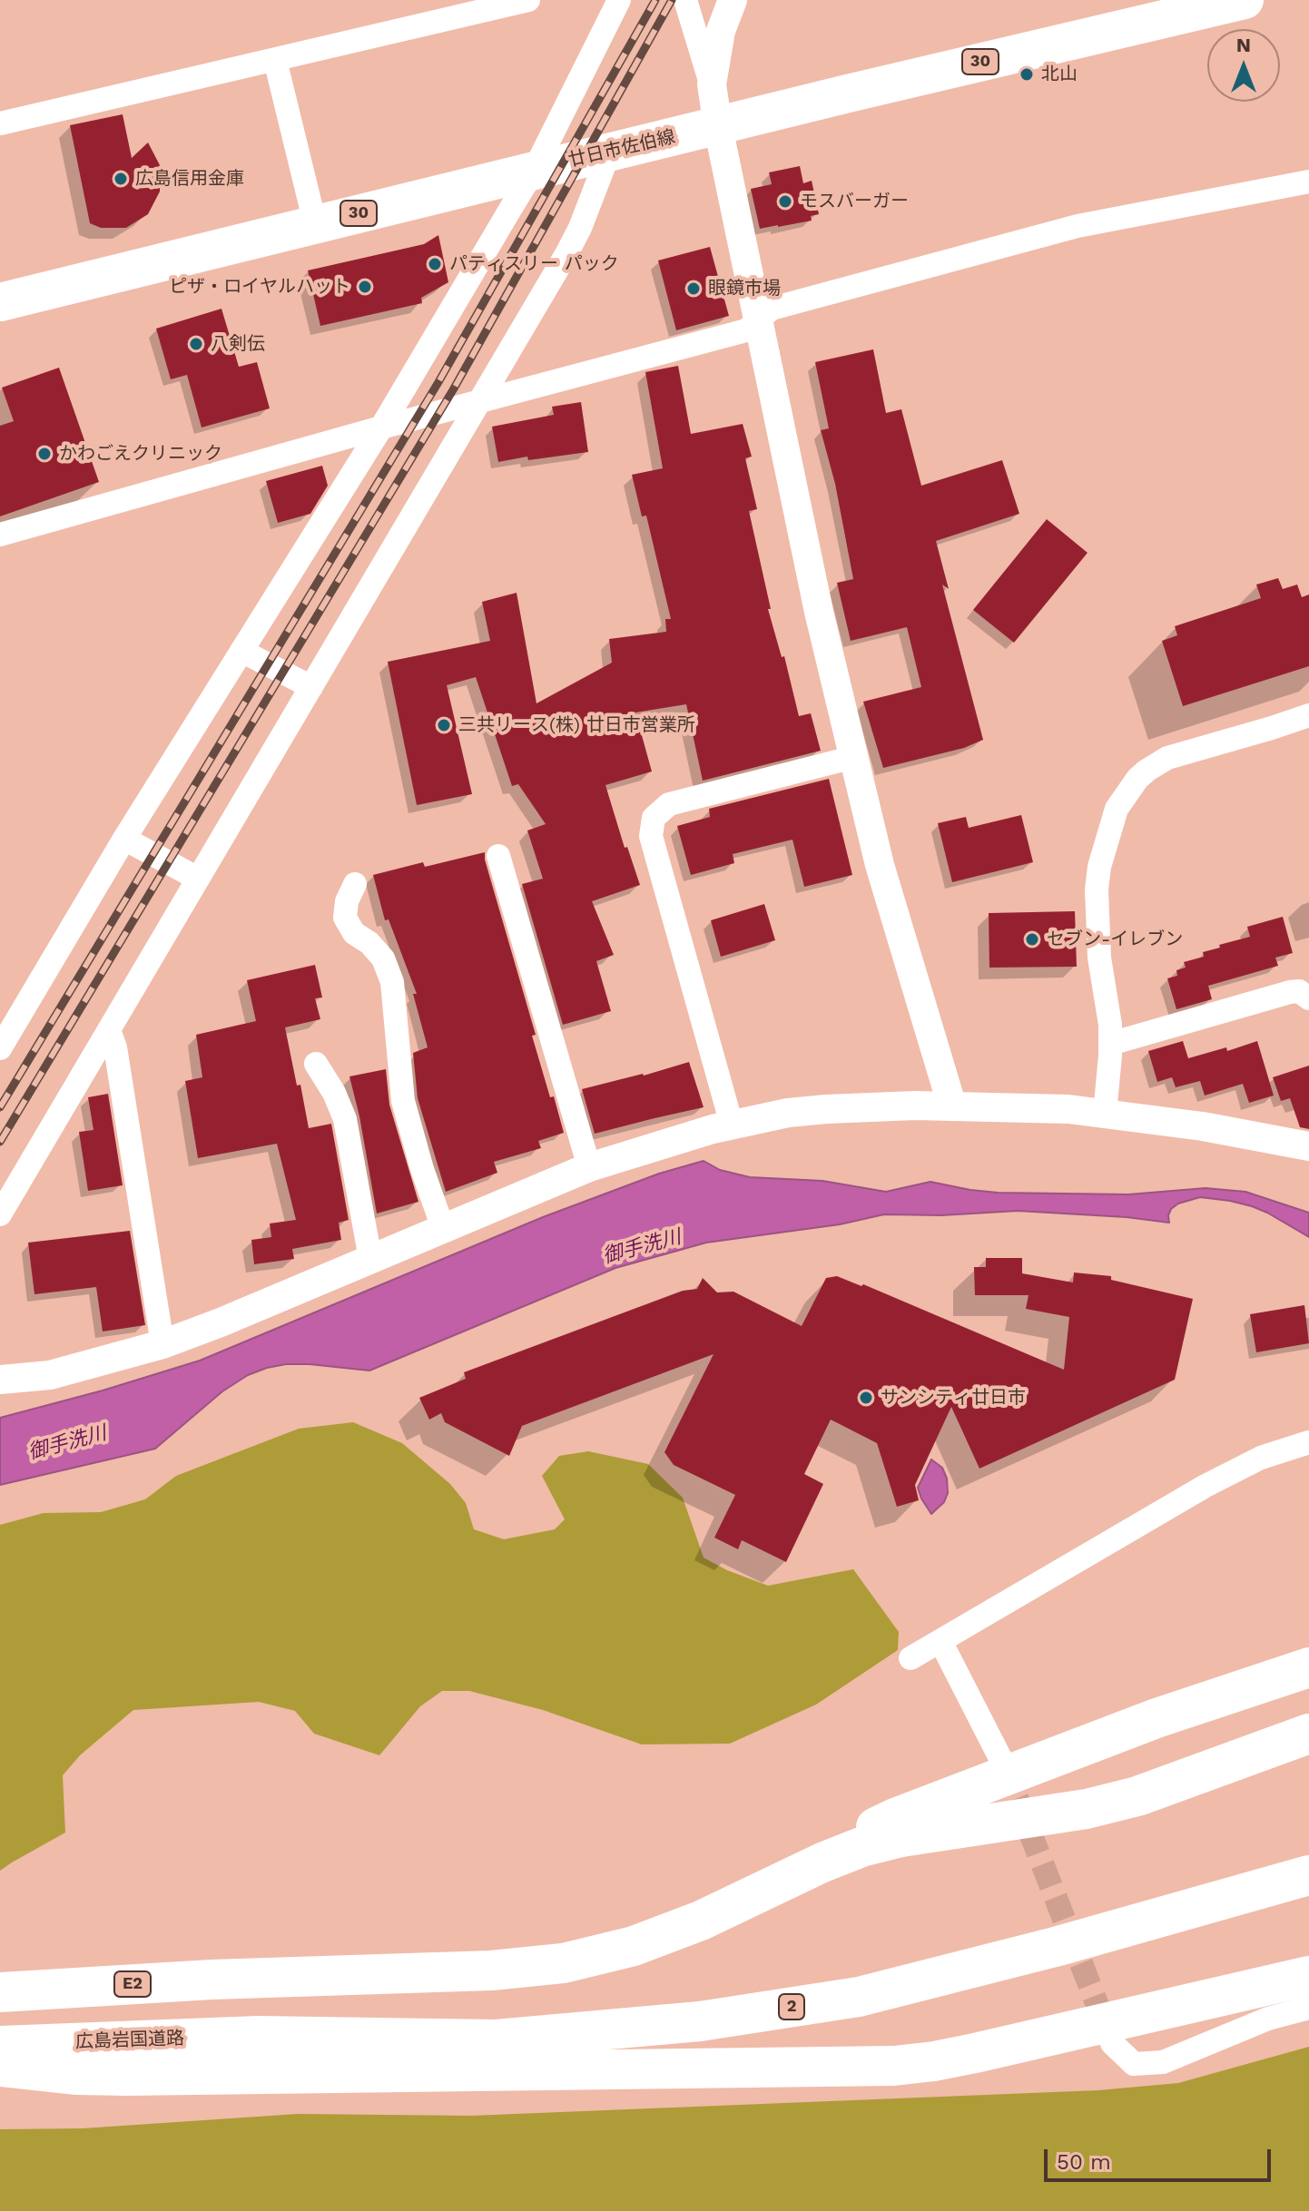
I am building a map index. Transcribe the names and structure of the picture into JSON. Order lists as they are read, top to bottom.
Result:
{
  "streets": {
    "highway": ["E2", "2", "広島岩国道路"],
    "main road": ["30", "廿日市佐伯線"]
  },
  "crossings": [
    ["2", "広島岩国道路"]
  ],
  "water": ["御手洗川"],
  "places": [
    "北山",
    "広島信用金庫",
    "モスバーガー",
    "パティスリー パック",
    "ピザ・ロイヤルハット",
    "眼鏡市場",
    "八剣伝",
    "かわごえクリニック",
    "三共リース(株) 廿日市営業所",
    "セブン-イレブン",
    "サンシティ廿日市"
  ],
  "scale_bar": "50 m",
  "north": "top"
}
